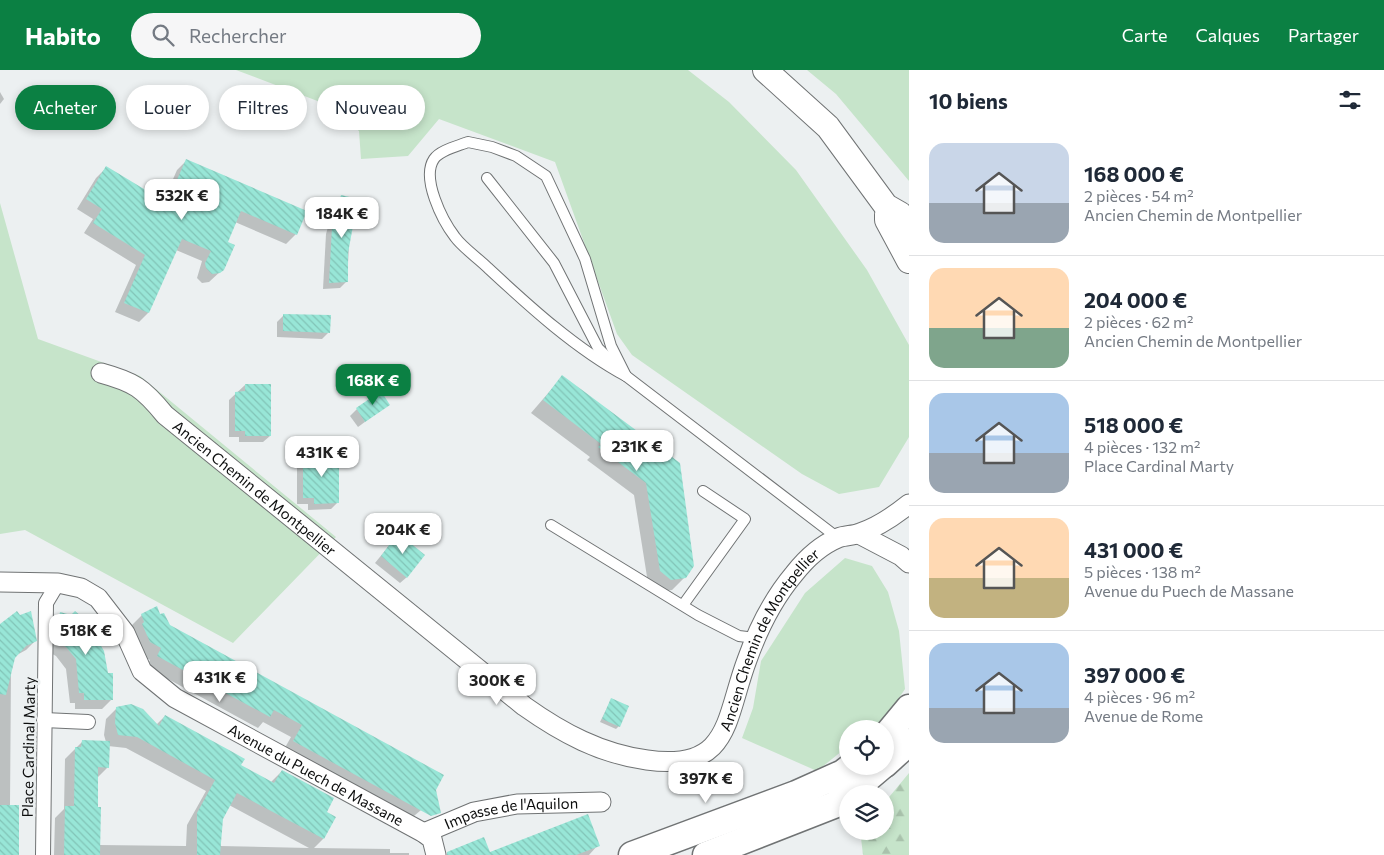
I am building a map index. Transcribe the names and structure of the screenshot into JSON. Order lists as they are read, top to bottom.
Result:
{
  "streets": {
    "street": [
      "Ancien Chemin de Montpellier",
      "Place Cardinal Marty",
      "Avenue du Puech de Massane",
      "Impasse de l'Aquilon"
    ]
  },
  "crossings": [
    ["Place Cardinal Marty", "Avenue du Puech de Massane"],
    ["Avenue du Puech de Massane", "Impasse de l'Aquilon"]
  ],
  "page": {
    "header": "Habito",
    "search": "Rechercher",
    "nav": ["Carte", "Calques", "Partager"],
    "heading": "10 biens",
    "chip": [
      "Acheter",
      "Louer",
      "Filtres",
      "Nouveau"
    ],
    "list": [
      {
        "name": "168 000 €",
        "note": "2 pièces · 54 m² · Ancien Chemin de Montpellier"
      },
      {
        "name": "204 000 €",
        "note": "2 pièces · 62 m² · Ancien Chemin de Montpellier"
      },
      {
        "name": "518 000 €",
        "note": "4 pièces · 132 m² · Place Cardinal Marty"
      },
      {
        "name": "431 000 €",
        "note": "5 pièces · 138 m² · Avenue du Puech de Massane"
      },
      {
        "name": "397 000 €",
        "note": "4 pièces · 96 m² · Avenue de Rome"
      }
    ],
    "price": [
      "532K €",
      "184K €",
      "168K €",
      "231K €",
      "431K €",
      "204K €",
      "518K €",
      "431K €",
      "300K €",
      "397K €"
    ]
  }
}
